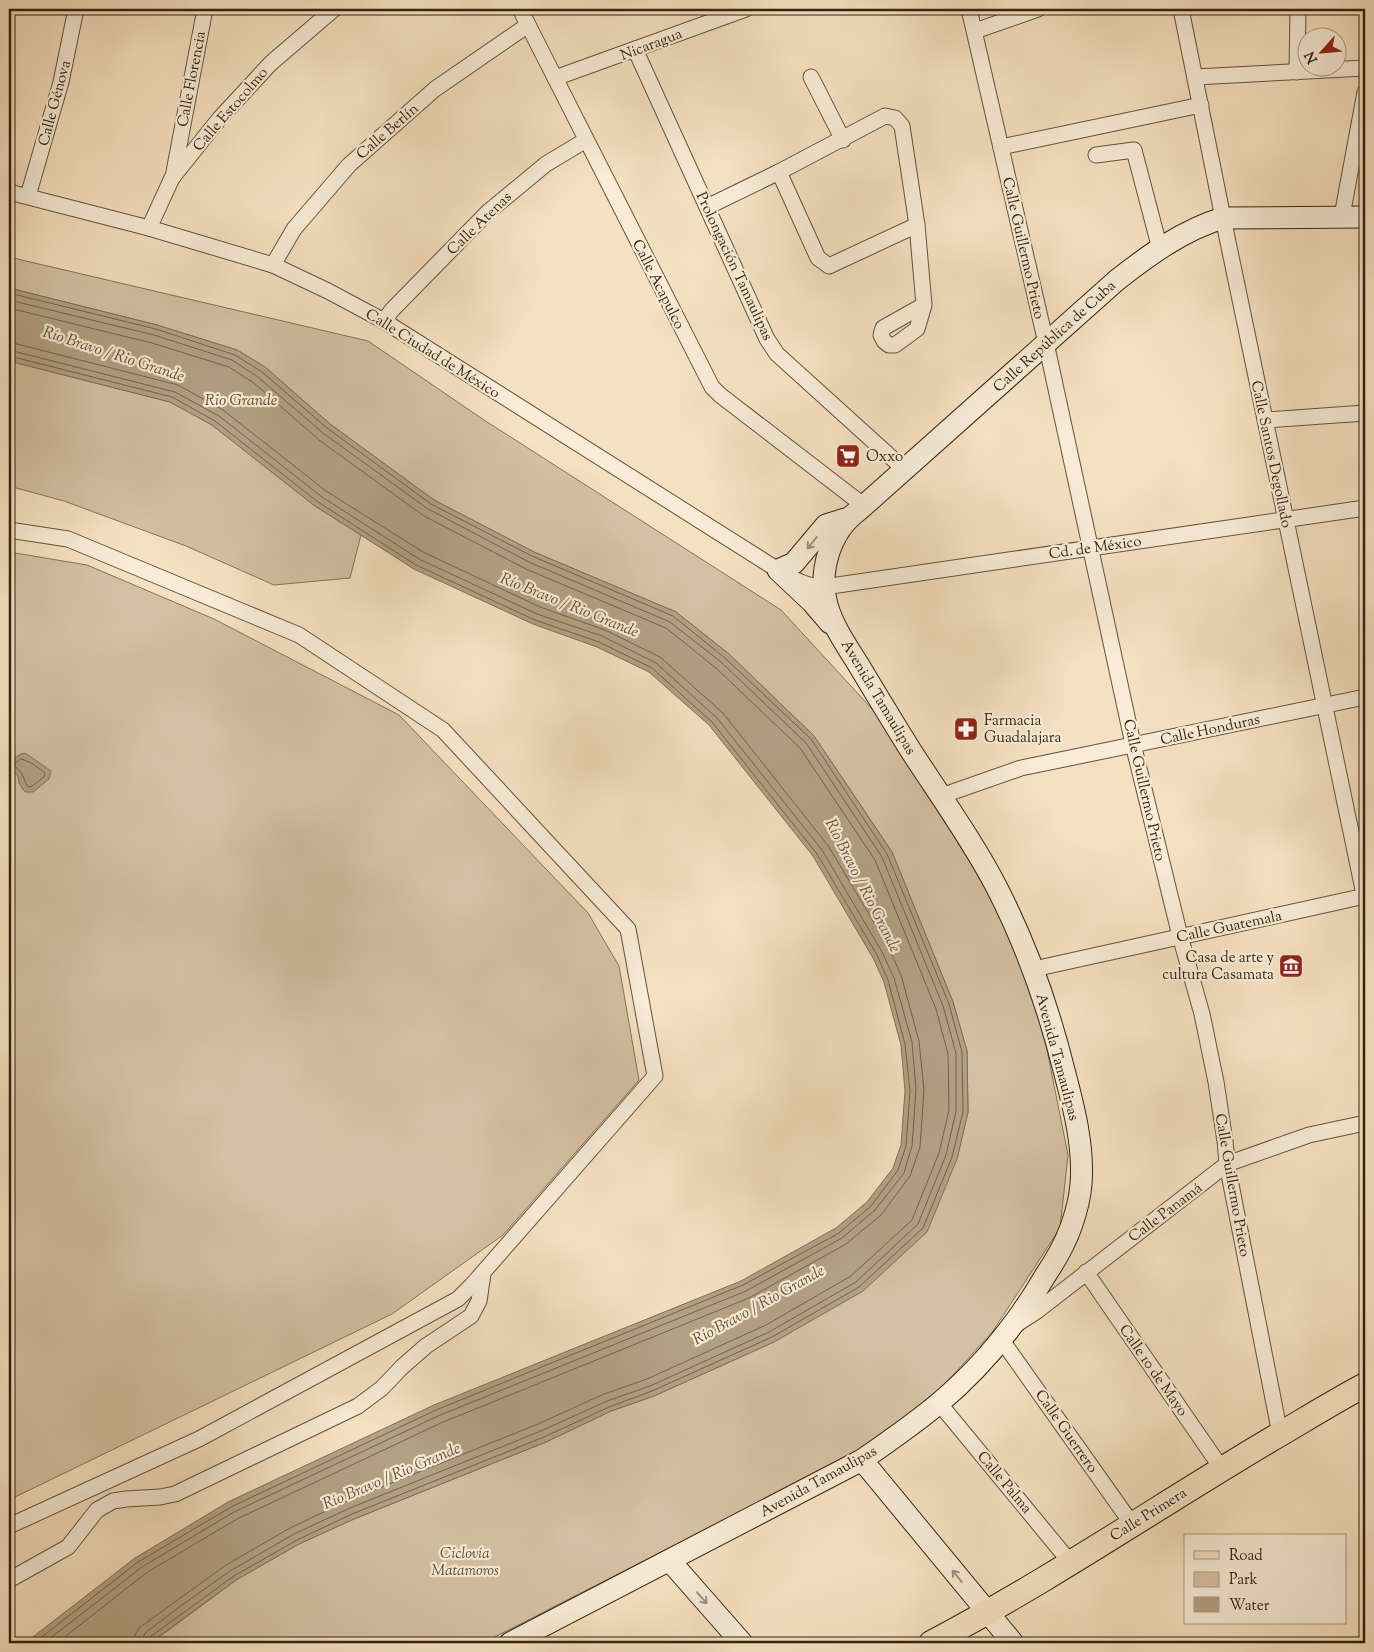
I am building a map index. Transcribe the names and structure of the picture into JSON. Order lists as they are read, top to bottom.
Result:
{
  "streets": {
    "main road": ["Calle Primera"],
    "street": [
      "Nicaragua",
      "Calle Florencia",
      "Calle Génova",
      "Calle Estocolmo",
      "Calle Berlín",
      "Calle Atenas",
      "Calle Guillermo Prieto",
      "Prolongación Tamaulipas",
      "Calle Acapulco",
      "Calle República de Cuba",
      "Calle Ciudad de México",
      "Calle Santos Degollado",
      "Cd. de México",
      "Avenida Tamaulipas",
      "Calle Honduras",
      "Calle Guatemala",
      "Calle Panamá",
      "Calle 10 de Mayo",
      "Calle Guerrero",
      "Calle Palma"
    ]
  },
  "crossings": [
    ["Nicaragua", "Prolongación Tamaulipas"],
    ["Nicaragua", "Calle Acapulco"],
    ["Calle Florencia", "Calle Estocolmo"],
    ["Calle Génova", "Calle Ciudad de México"],
    ["Calle Estocolmo", "Calle Ciudad de México"],
    ["Calle Berlín", "Calle Acapulco"],
    ["Calle Berlín", "Calle Ciudad de México"],
    ["Calle Atenas", "Calle Acapulco"],
    ["Calle Atenas", "Calle Ciudad de México"],
    ["Calle Guillermo Prieto", "Calle República de Cuba"],
    ["Calle Guillermo Prieto", "Cd. de México"],
    ["Calle Guillermo Prieto", "Calle Honduras"],
    ["Calle Guillermo Prieto", "Calle Guatemala"],
    ["Calle Guillermo Prieto", "Calle Panamá"],
    ["Calle Guillermo Prieto", "Calle Primera"],
    ["Prolongación Tamaulipas", "Calle República de Cuba"],
    ["Calle Acapulco", "Calle República de Cuba"],
    ["Calle República de Cuba", "Calle Ciudad de México"],
    ["Calle República de Cuba", "Calle Santos Degollado"],
    ["Calle República de Cuba", "Cd. de México"],
    ["Calle República de Cuba", "Avenida Tamaulipas"],
    ["Calle Ciudad de México", "Cd. de México"],
    ["Calle Ciudad de México", "Avenida Tamaulipas"],
    ["Calle Santos Degollado", "Cd. de México"],
    ["Calle Santos Degollado", "Calle Honduras"],
    ["Calle Santos Degollado", "Calle Guatemala"],
    ["Cd. de México", "Avenida Tamaulipas"],
    ["Avenida Tamaulipas", "Calle Honduras"],
    ["Avenida Tamaulipas", "Calle Guatemala"],
    ["Avenida Tamaulipas", "Calle Panamá"],
    ["Avenida Tamaulipas", "Calle Guerrero"],
    ["Avenida Tamaulipas", "Calle Palma"],
    ["Calle Panamá", "Calle 10 de Mayo"],
    ["Calle Panamá", "Calle Guerrero"],
    ["Calle 10 de Mayo", "Calle Primera"],
    ["Calle Guerrero", "Calle Primera"],
    ["Calle Palma", "Calle Primera"]
  ],
  "water": ["Río Bravo / Rio Grande", "Rio Grande"],
  "parks": ["Ciclovía Matamoros"],
  "places": {
    "supermarket": ["Oxxo"],
    "pharmacy": ["Farmacia Guadalajara"],
    "museum": ["Casa de arte y cultura Casamata"]
  },
  "legend": ["Road", "Park", "Water"],
  "north": "bottom left"
}
